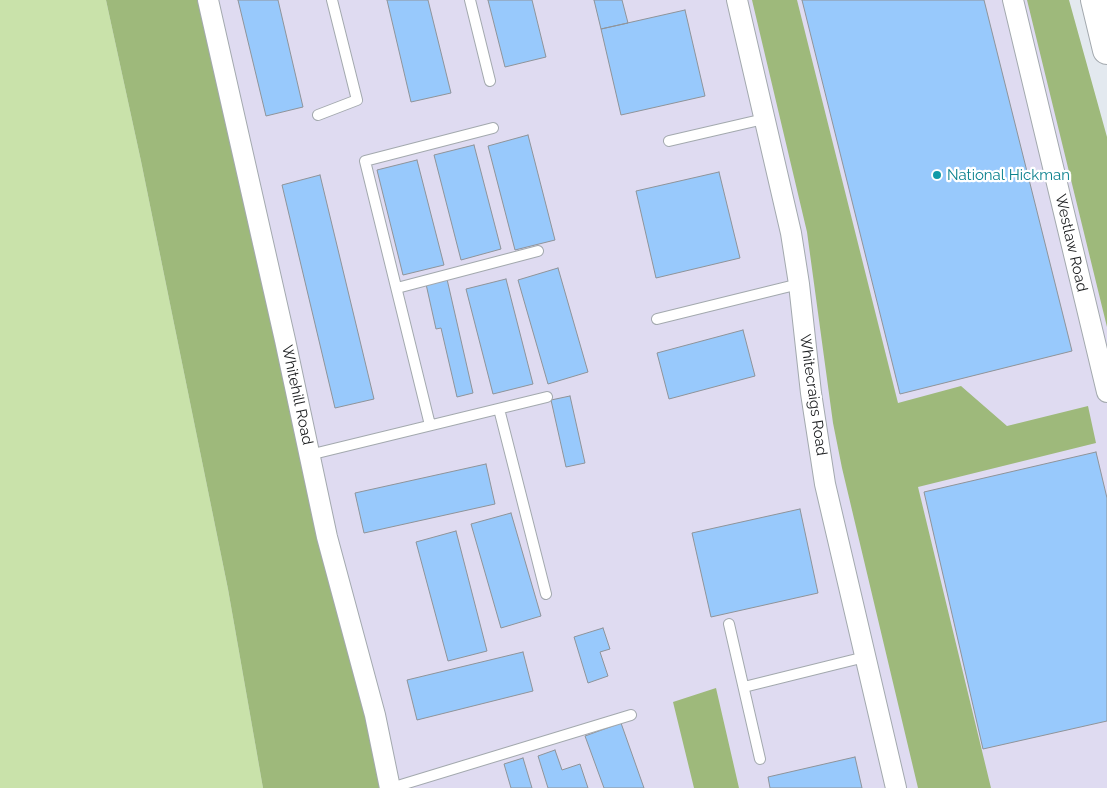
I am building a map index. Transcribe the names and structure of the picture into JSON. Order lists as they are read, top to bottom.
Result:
{
  "streets": {
    "street": ["Westlaw Road", "Whitehill Road", "Whitecraigs Road"]
  },
  "places": ["National Hickman"]
}
